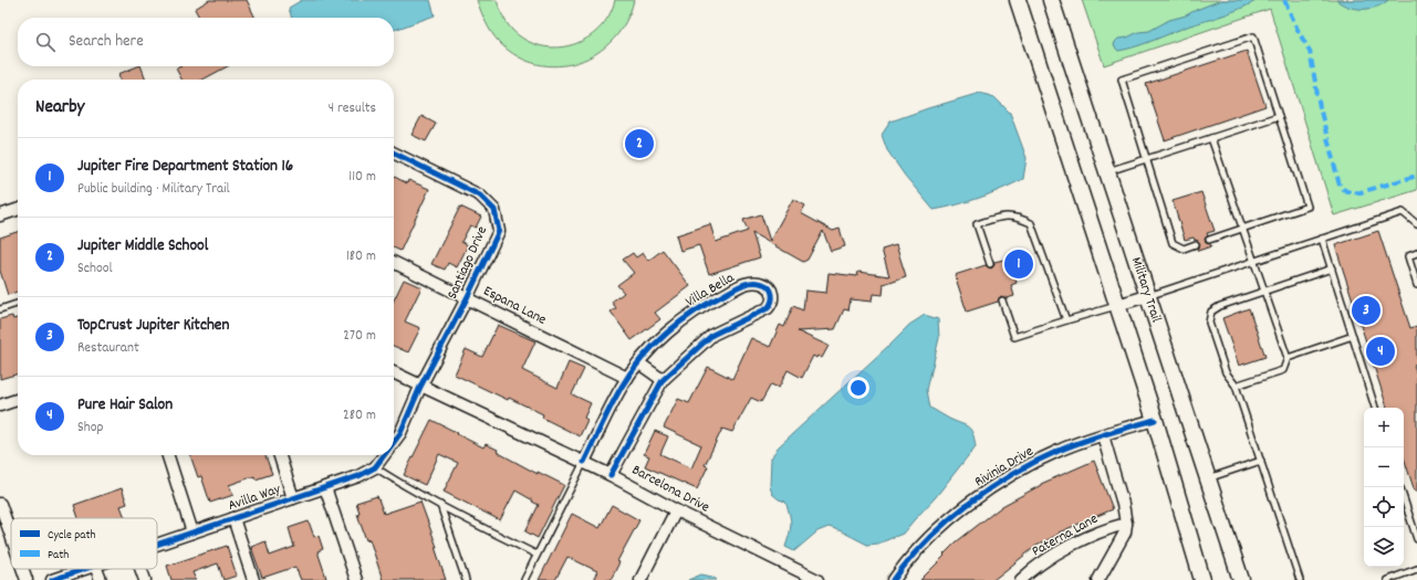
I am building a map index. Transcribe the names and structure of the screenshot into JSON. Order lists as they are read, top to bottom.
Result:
{
  "streets": {
    "main road": ["Military Trail"],
    "street": [
      "Santiago Drive",
      "Villa Bella",
      "Espana Lane",
      "Rivinia Drive",
      "Barcelona Drive",
      "Avilla Way",
      "Paterna Lane"
    ]
  },
  "crossings": [
    ["Santiago Drive", "Espana Lane"],
    ["Santiago Drive", "Barcelona Drive"],
    ["Santiago Drive", "Avilla Way"],
    ["Villa Bella", "Espana Lane"],
    ["Villa Bella", "Barcelona Drive"],
    ["Barcelona Drive", "Avilla Way"]
  ],
  "legend": ["Cycle path", "Path"],
  "page": {
    "search": "Search here",
    "heading": ["Nearby", "4 results"],
    "pins": [
      "2",
      "1",
      "3",
      "4"
    ],
    "list": [
      {
        "mark": "1",
        "name": "Jupiter Fire Department Station 16",
        "note": "Public building · Military Trail",
        "value": "110 m"
      },
      {
        "mark": "2",
        "name": "Jupiter Middle School",
        "note": "School",
        "value": "180 m"
      },
      {
        "mark": "3",
        "name": "TopCrust Jupiter Kitchen",
        "note": "Restaurant",
        "value": "270 m"
      },
      {
        "mark": "4",
        "name": "Pure Hair Salon",
        "note": "Shop",
        "value": "280 m"
      }
    ],
    "map_buttons": ["+", "−"]
  }
}
